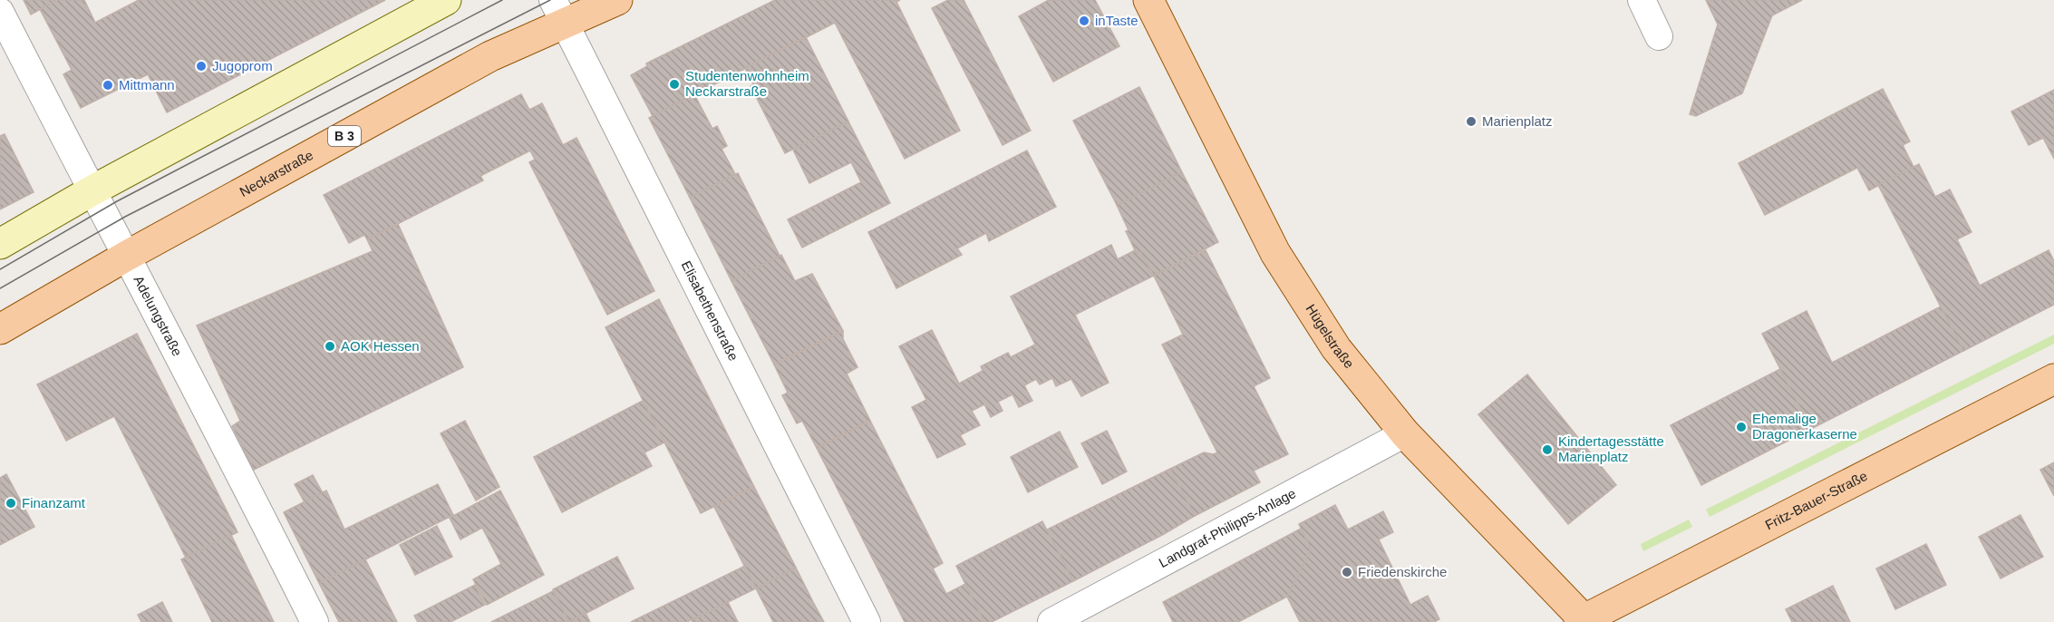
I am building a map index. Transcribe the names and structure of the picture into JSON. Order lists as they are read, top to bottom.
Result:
{
  "streets": {
    "main road": [
      "B 3",
      "Neckarstraße",
      "Hügelstraße",
      "Fritz-Bauer-Straße"
    ],
    "street": ["Elisabethenstraße", "Adelungstraße", "Landgraf-Philipps-Anlage"]
  },
  "crossings": [
    ["Neckarstraße", "Elisabethenstraße"],
    ["Neckarstraße", "Adelungstraße"],
    ["Hügelstraße", "Fritz-Bauer-Straße"],
    ["Hügelstraße", "Landgraf-Philipps-Anlage"]
  ],
  "places": [
    "inTaste",
    "Jugoprom",
    "Studentenwohnheim Neckarstraße",
    "Mittmann",
    "Marienplatz",
    "AOK Hessen",
    "Ehemalige Dragonerkaserne",
    "Kindertagesstätte Marienplatz",
    "Finanzamt",
    "Friedenskirche"
  ]
}
